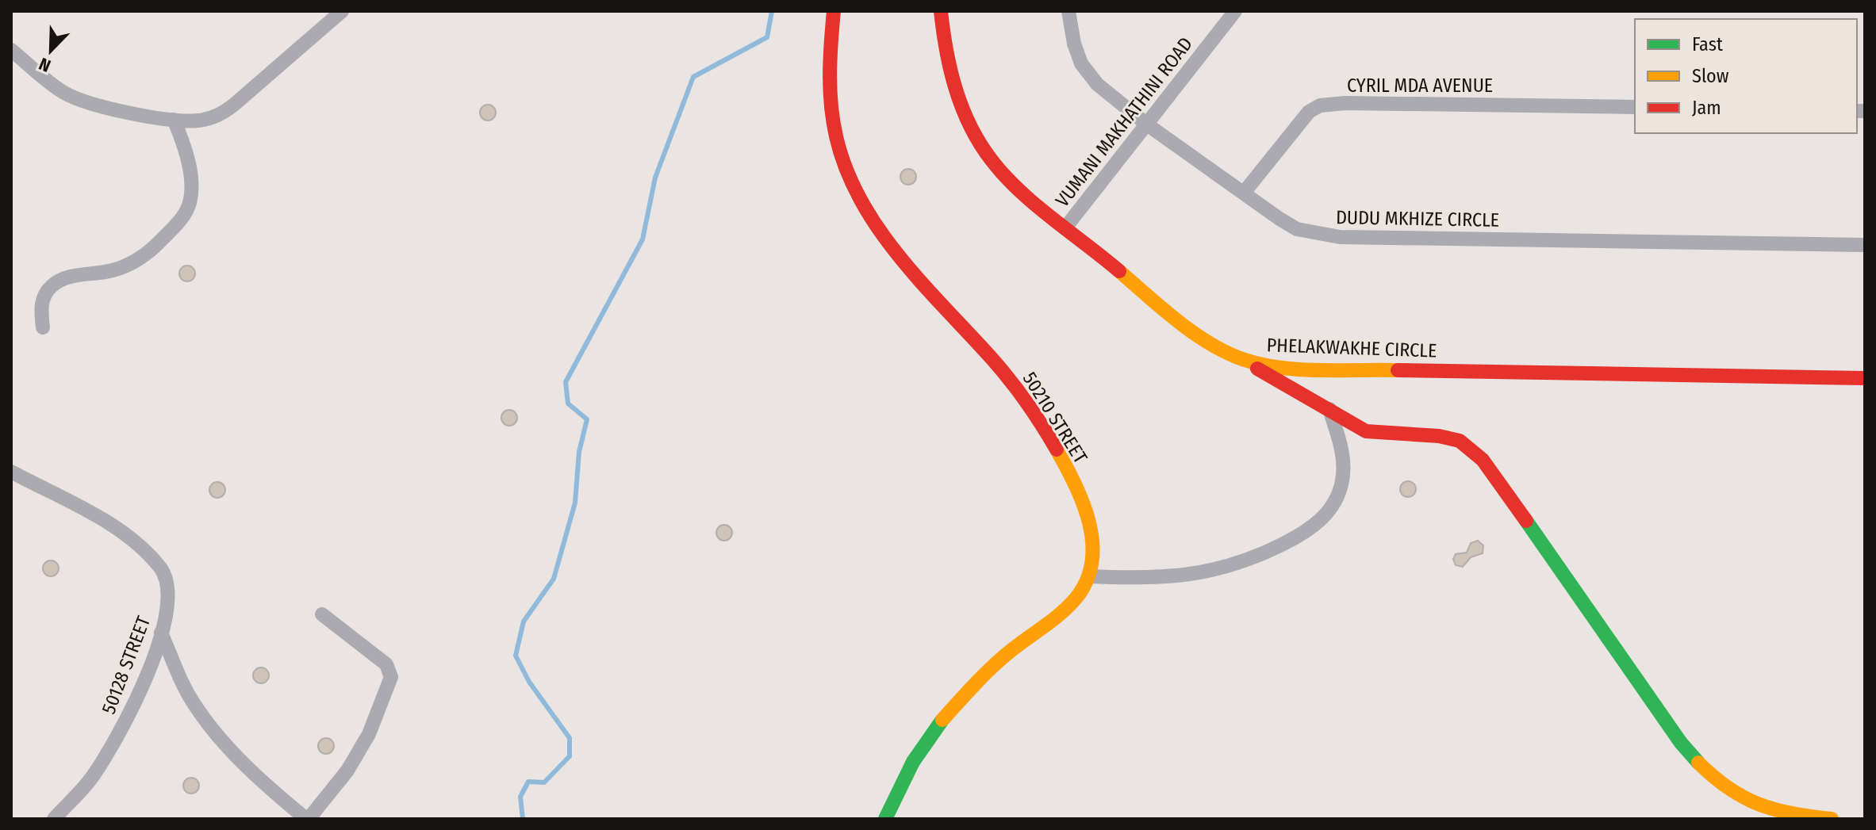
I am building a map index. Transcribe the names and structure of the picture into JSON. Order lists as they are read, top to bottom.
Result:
{
  "streets": {
    "street": [
      "CYRIL MDA AVENUE",
      "VUMANI MAKHATHINI ROAD",
      "DUDU MKHIZE CIRCLE",
      "PHELAKWAKHE CIRCLE",
      "50210 STREET",
      "50128 STREET"
    ]
  },
  "crossings": [
    ["CYRIL MDA AVENUE", "DUDU MKHIZE CIRCLE"],
    ["VUMANI MAKHATHINI ROAD", "DUDU MKHIZE CIRCLE"],
    ["VUMANI MAKHATHINI ROAD", "PHELAKWAKHE CIRCLE"]
  ],
  "legend": ["Fast", "Slow", "Jam"],
  "north": "bottom left"
}
